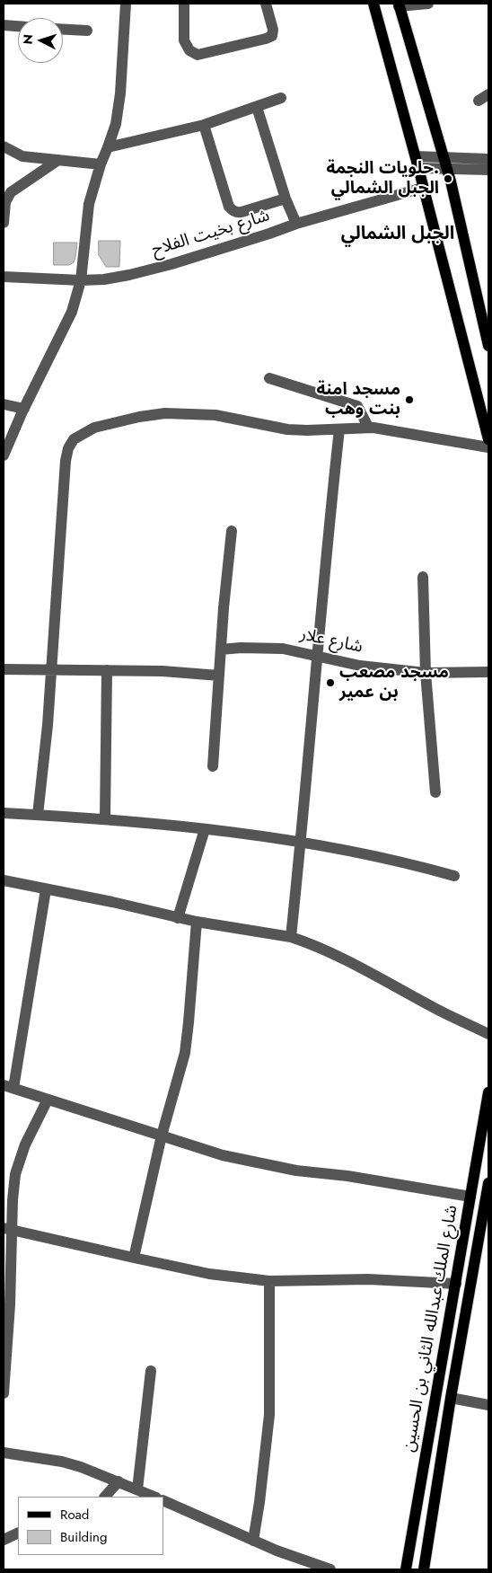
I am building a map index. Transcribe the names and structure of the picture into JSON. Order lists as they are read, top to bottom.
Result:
{
  "streets": {
    "main road": ["شارع الملك عبدالله الثاني بن الحسين"],
    "street": ["شارع بخيت الفلاح", "شارع علار"]
  },
  "districts": ["الجبل الشمالي"],
  "places": ["حلويات النجمة. الجبل الشمالي", "مسجد امنة بنت وهب", "مسجد مصعب بن عمير"],
  "legend": ["Road", "Building"],
  "north": "left"
}
